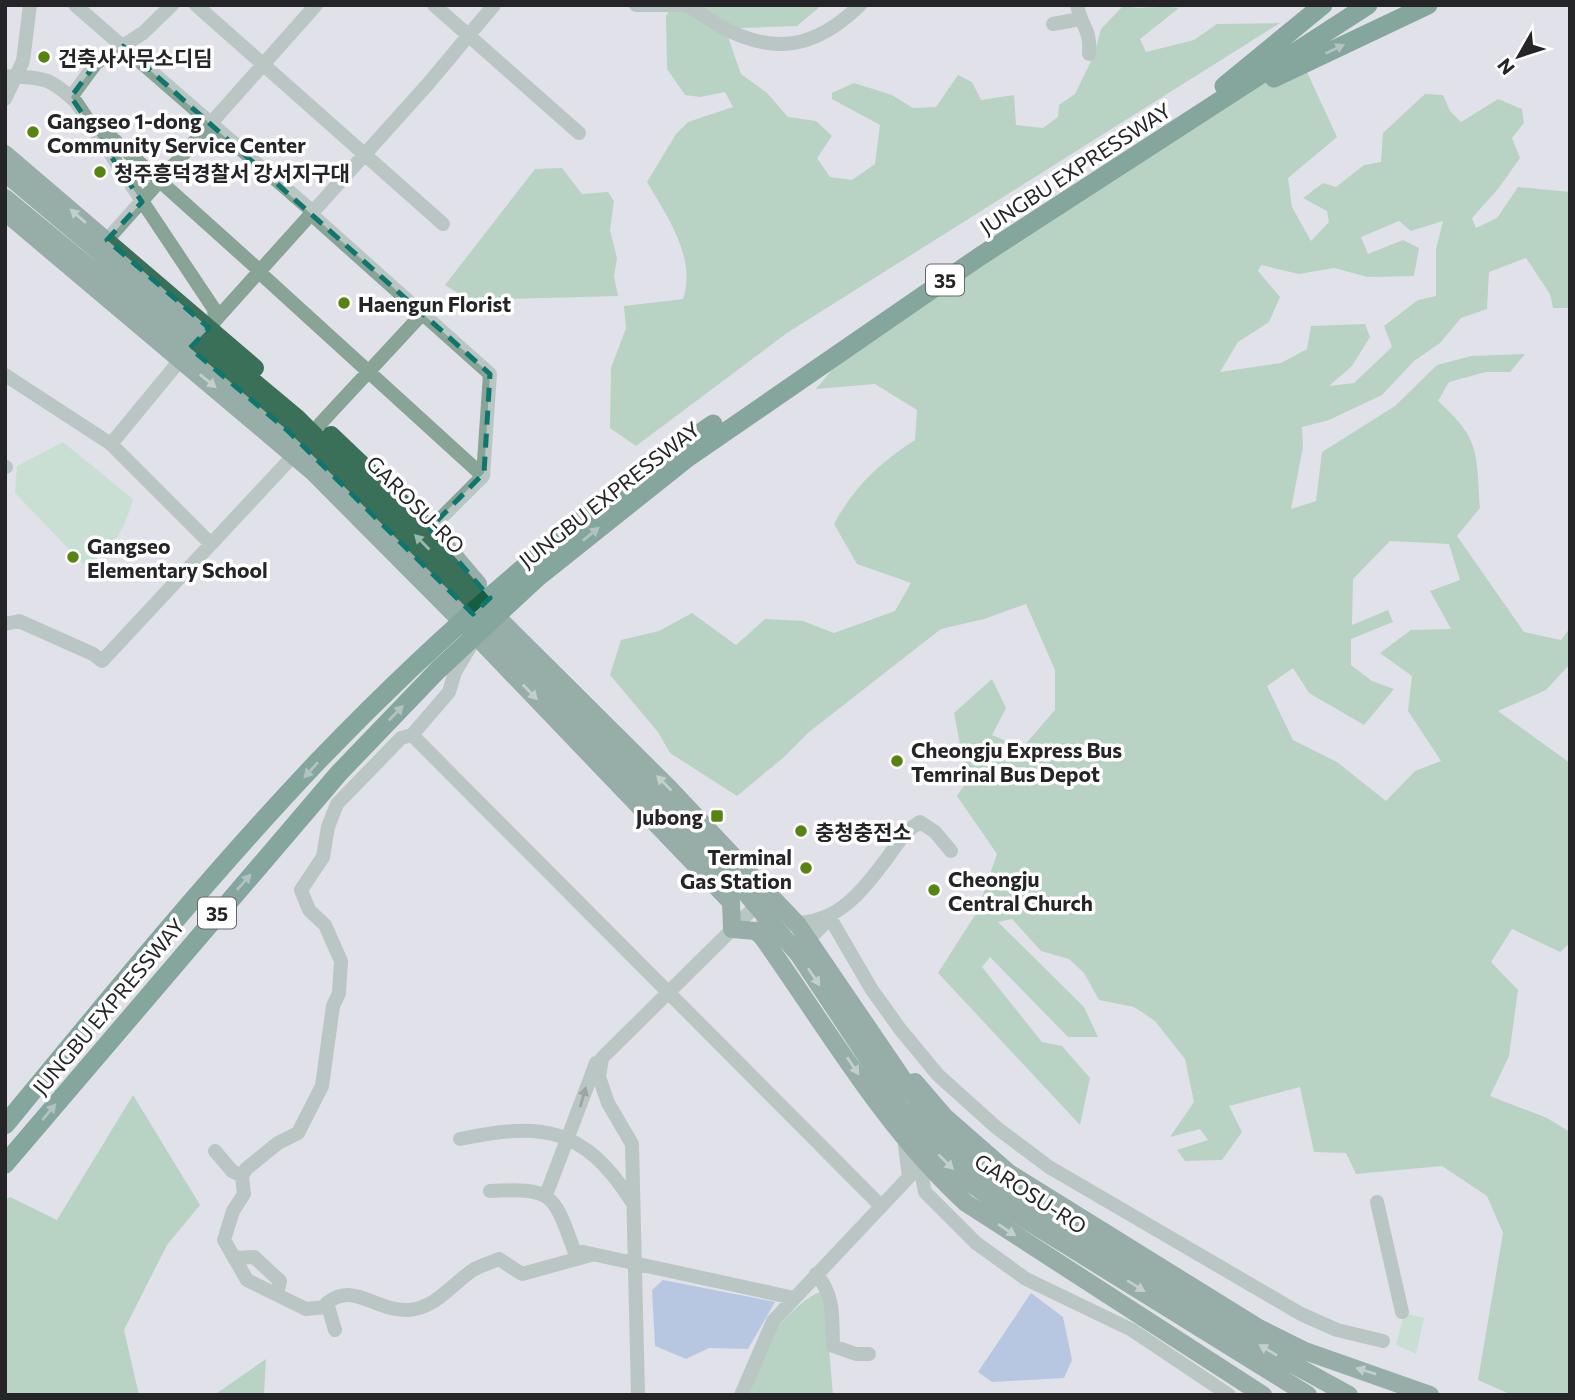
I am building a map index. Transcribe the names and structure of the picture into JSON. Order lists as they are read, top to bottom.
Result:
{
  "streets": {
    "highway": ["JUNGBU EXPRESSWAY", "35"],
    "main road": ["GAROSU-RO"]
  },
  "places": {
    "other": [
      "건축사사무소디딤",
      "Gangseo 1-dong Community Service Center",
      "청주흥덕경찰서 강서지구대",
      "Haengun Florist",
      "Gangseo Elementary School",
      "Cheongju Express Bus Temrinal Bus Depot",
      "충청충전소",
      "Terminal Gas Station",
      "Cheongju Central Church"
    ],
    "transit": ["Jubong"]
  },
  "north": "bottom left"
}
